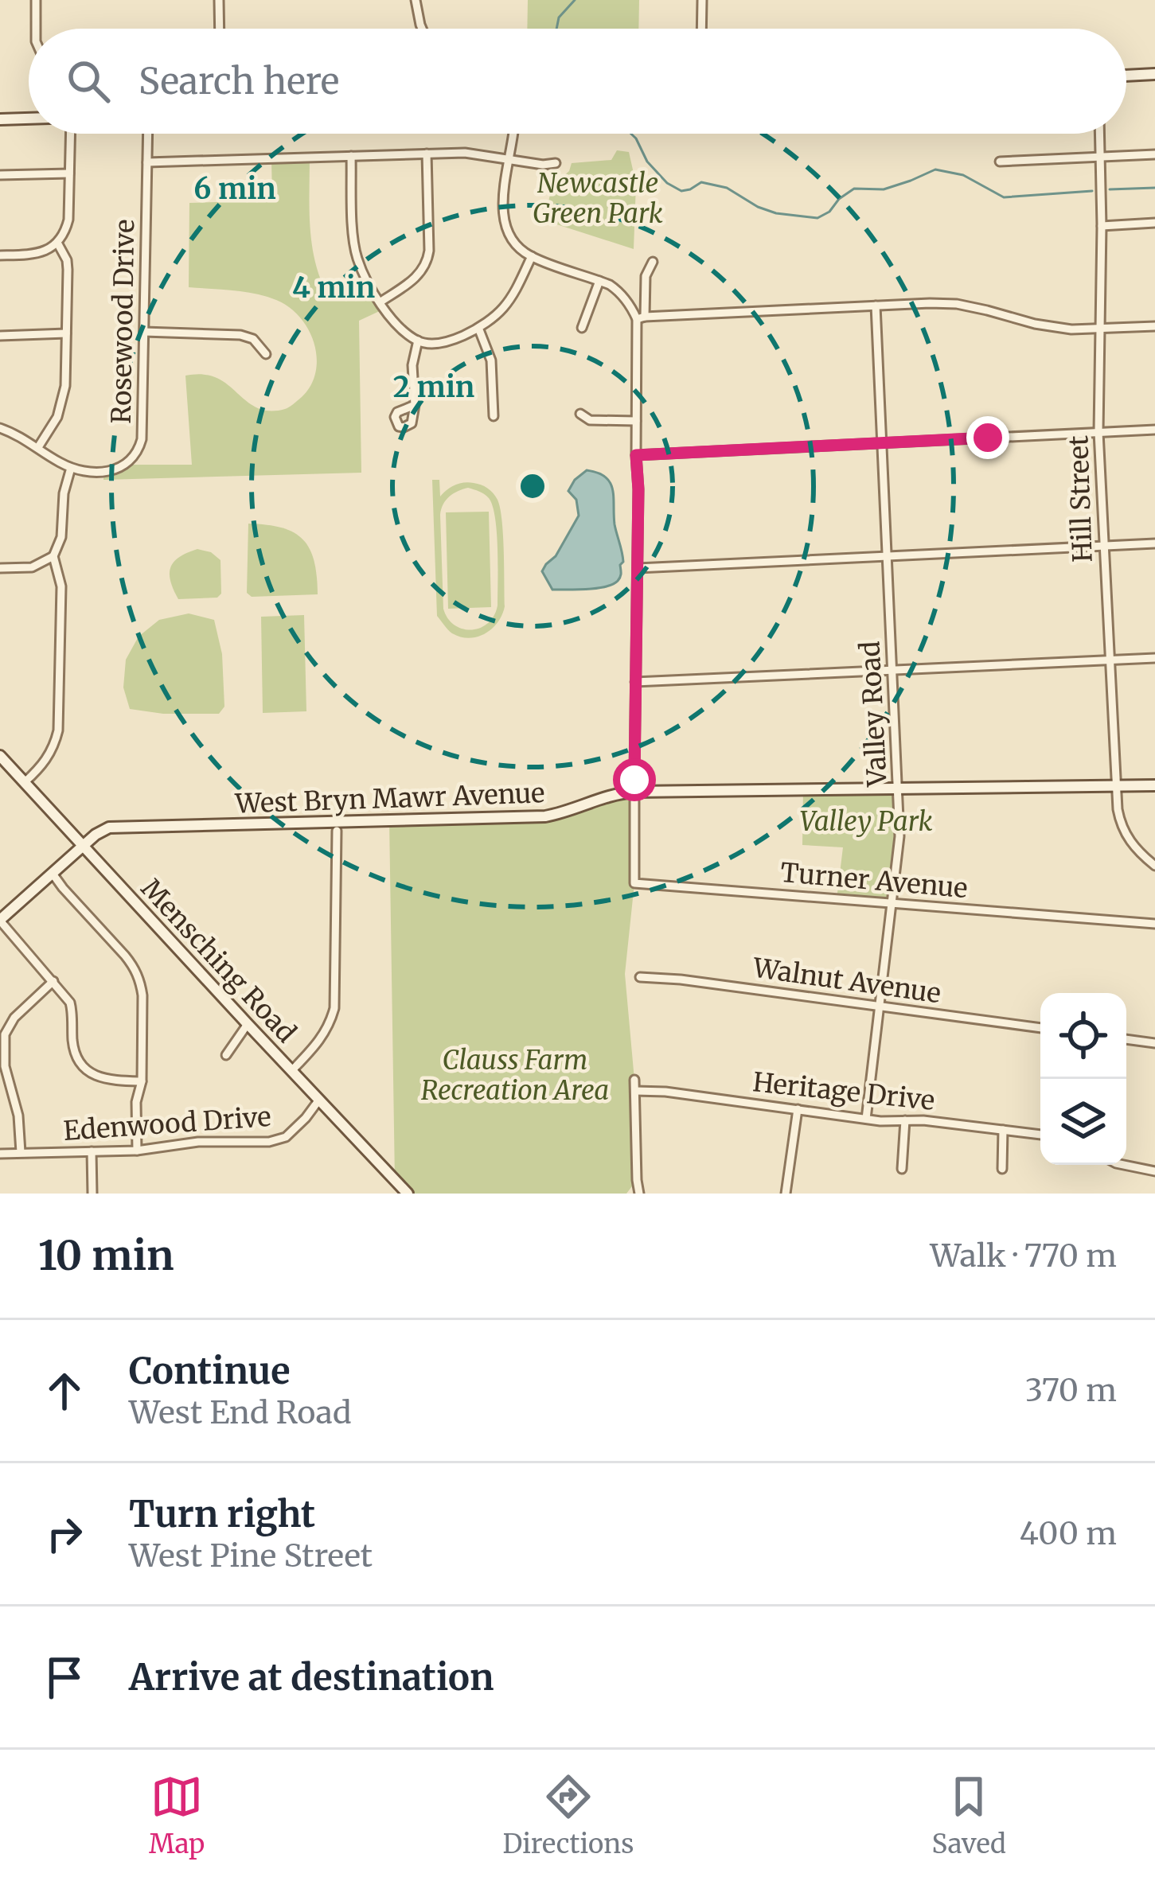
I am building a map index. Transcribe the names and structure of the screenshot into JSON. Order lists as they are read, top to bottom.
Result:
{
  "streets": {
    "street": [
      "Rosewood Drive",
      "Hill Street",
      "Valley Road",
      "West Bryn Mawr Avenue",
      "Turner Avenue",
      "Mensching Road",
      "Walnut Avenue",
      "Heritage Drive",
      "Edenwood Drive"
    ]
  },
  "crossings": [
    ["Hill Street", "West Bryn Mawr Avenue"],
    ["Valley Road", "West Bryn Mawr Avenue"],
    ["Valley Road", "Turner Avenue"],
    ["Valley Road", "Walnut Avenue"],
    ["Valley Road", "Heritage Drive"],
    ["West Bryn Mawr Avenue", "Turner Avenue"],
    ["West Bryn Mawr Avenue", "Mensching Road"],
    ["Mensching Road", "Edenwood Drive"]
  ],
  "parks": ["Newcastle Green Park", "Valley Park", "Clauss Farm Recreation Area"],
  "page": {
    "search": "Search here",
    "heading": ["10 min", "Walk · 770 m"],
    "list": [
      ["Continue", "West End Road", "370 m"],
      ["Turn right", "West Pine Street", "400 m"],
      "Arrive at destination"
    ],
    "nav": ["Map", "Directions", "Saved"]
  },
  "rings": ["6 min", "4 min", "2 min"]
}
